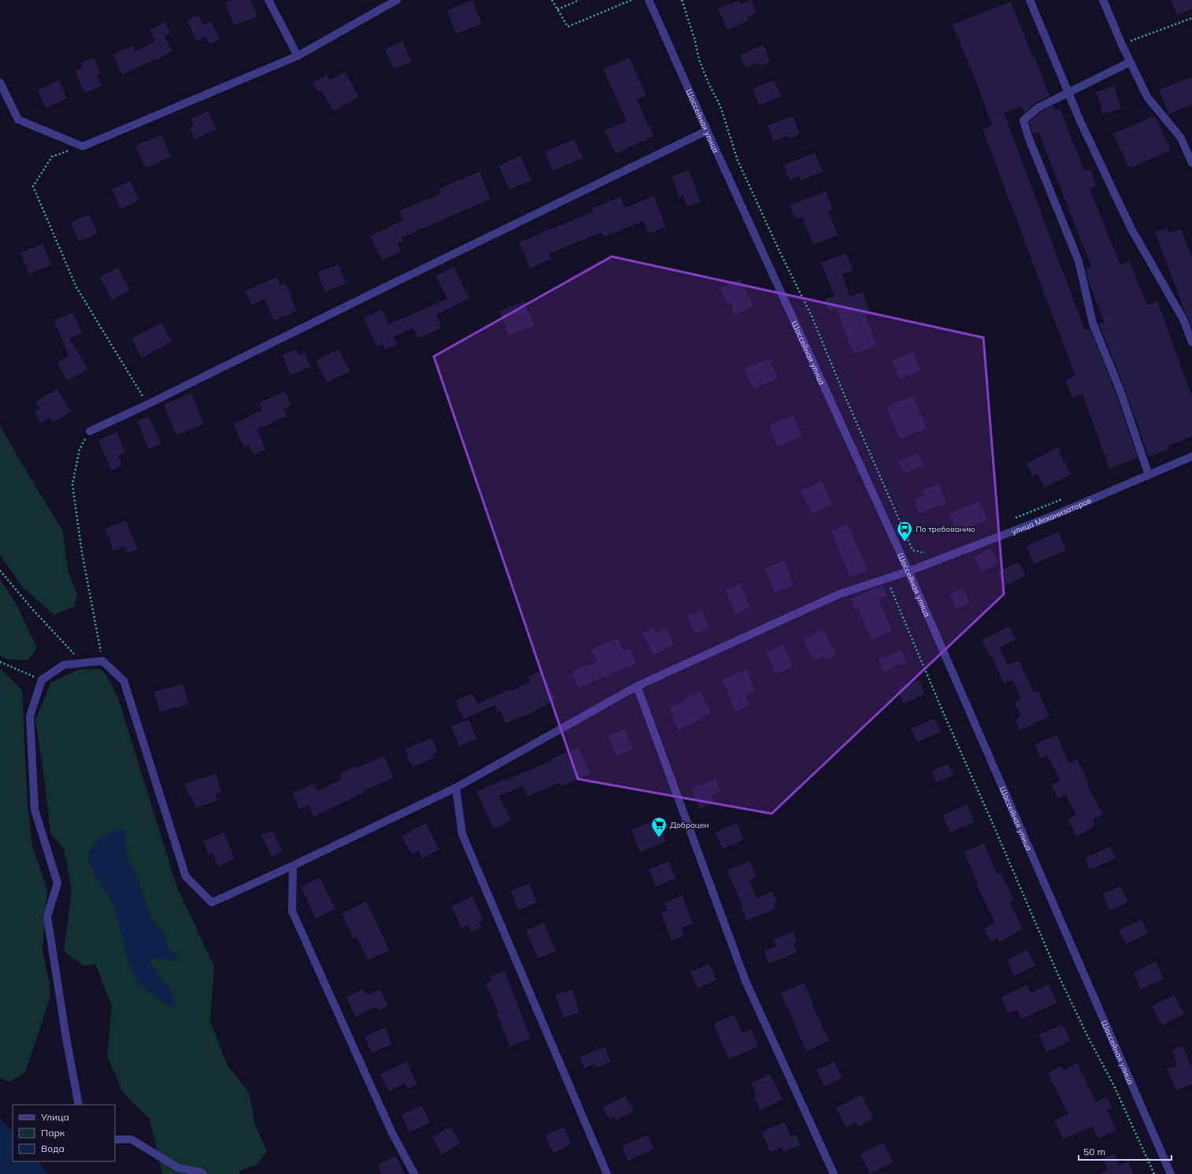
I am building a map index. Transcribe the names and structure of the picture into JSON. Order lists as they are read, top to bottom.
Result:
{
  "streets": {
    "street": ["Шоссейная улица", "улица Механизаторов"]
  },
  "crossings": [
    ["Шоссейная улица", "улица Механизаторов"]
  ],
  "places": {
    "bus stop": ["По требованию"],
    "supermarket": ["Доброцен"]
  },
  "legend": ["Улица", "Парк", "Вода"],
  "scale_bar": "50 m"
}
